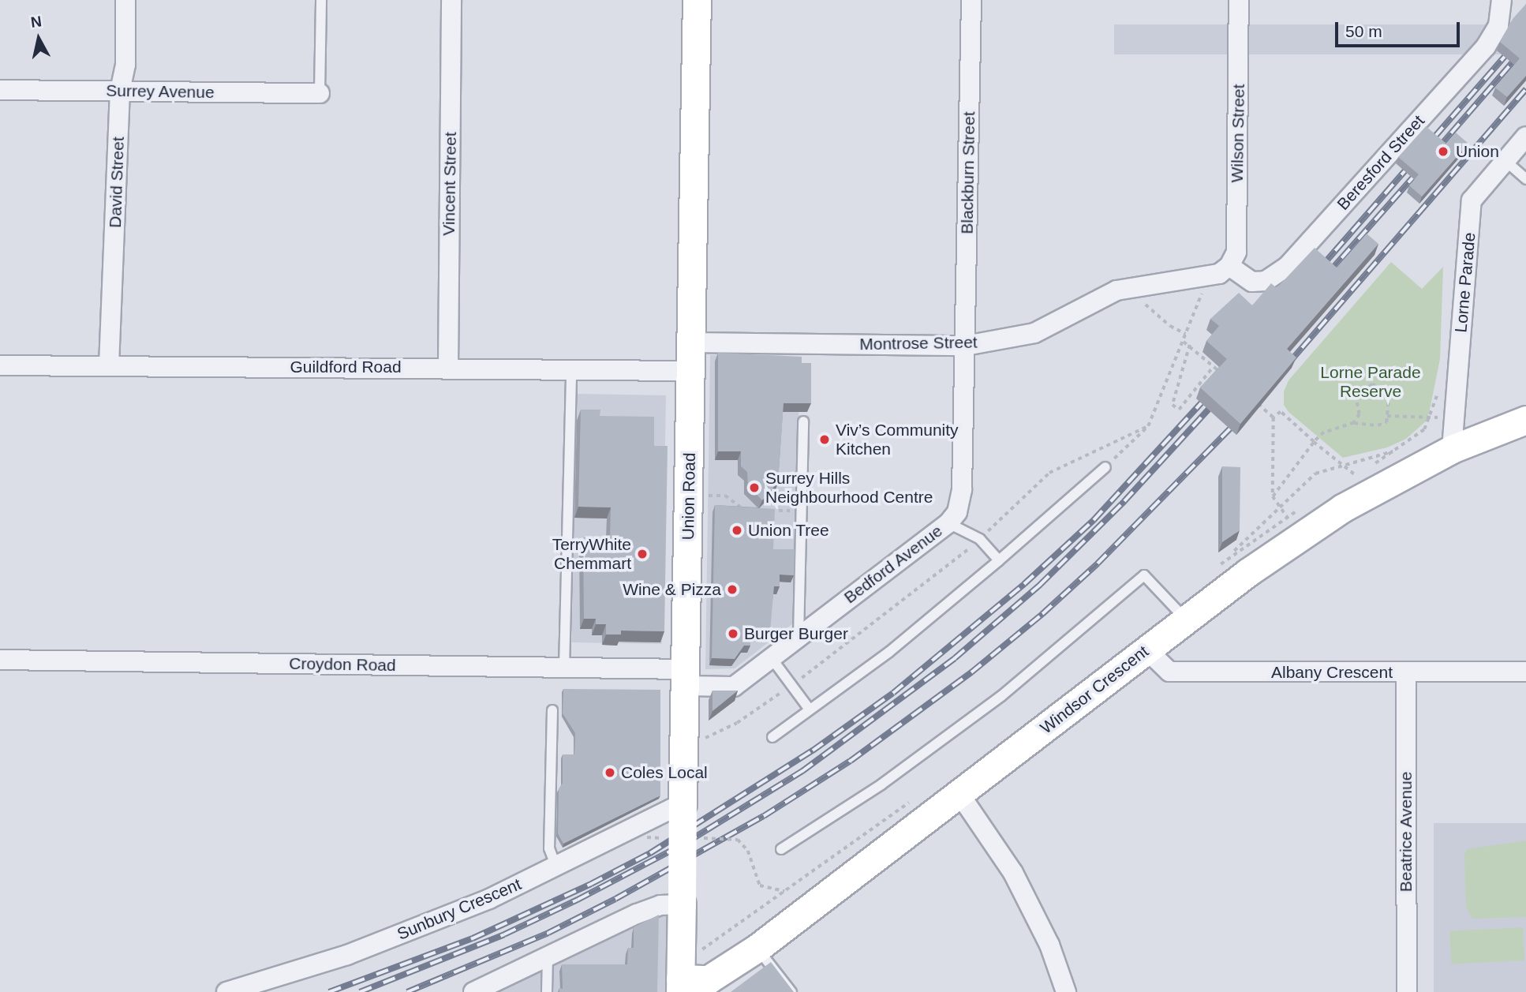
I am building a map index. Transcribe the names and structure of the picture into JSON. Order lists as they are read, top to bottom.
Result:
{
  "streets": {
    "street": [
      "Surrey Avenue",
      "Wilson Street",
      "Beresford Street",
      "Blackburn Street",
      "David Street",
      "Vincent Street",
      "Lorne Parade",
      "Montrose Street",
      "Guildford Road",
      "Union Road",
      "Bedford Avenue",
      "Croydon Road",
      "Albany Crescent",
      "Windsor Crescent",
      "Beatrice Avenue",
      "Sunbury Crescent"
    ]
  },
  "crossings": [
    ["Surrey Avenue", "David Street"],
    ["Wilson Street", "Beresford Street"],
    ["Wilson Street", "Montrose Street"],
    ["Beresford Street", "Montrose Street"],
    ["Blackburn Street", "Montrose Street"],
    ["Blackburn Street", "Bedford Avenue"],
    ["David Street", "Guildford Road"],
    ["Vincent Street", "Guildford Road"],
    ["Lorne Parade", "Windsor Crescent"],
    ["Montrose Street", "Union Road"],
    ["Montrose Street", "Bedford Avenue"],
    ["Guildford Road", "Union Road"],
    ["Union Road", "Bedford Avenue"],
    ["Union Road", "Croydon Road"],
    ["Union Road", "Windsor Crescent"],
    ["Union Road", "Sunbury Crescent"],
    ["Bedford Avenue", "Croydon Road"],
    ["Albany Crescent", "Windsor Crescent"],
    ["Albany Crescent", "Beatrice Avenue"]
  ],
  "parks": ["Lorne Parade Reserve"],
  "places": [
    "Union",
    "Viv’s Community Kitchen",
    "Surrey Hills Neighbourhood Centre",
    "Union Tree",
    "TerryWhite Chemmart",
    "Wine & Pizza",
    "Burger Burger",
    "Coles Local"
  ],
  "scale_bar": "50 m",
  "north": "top"
}
